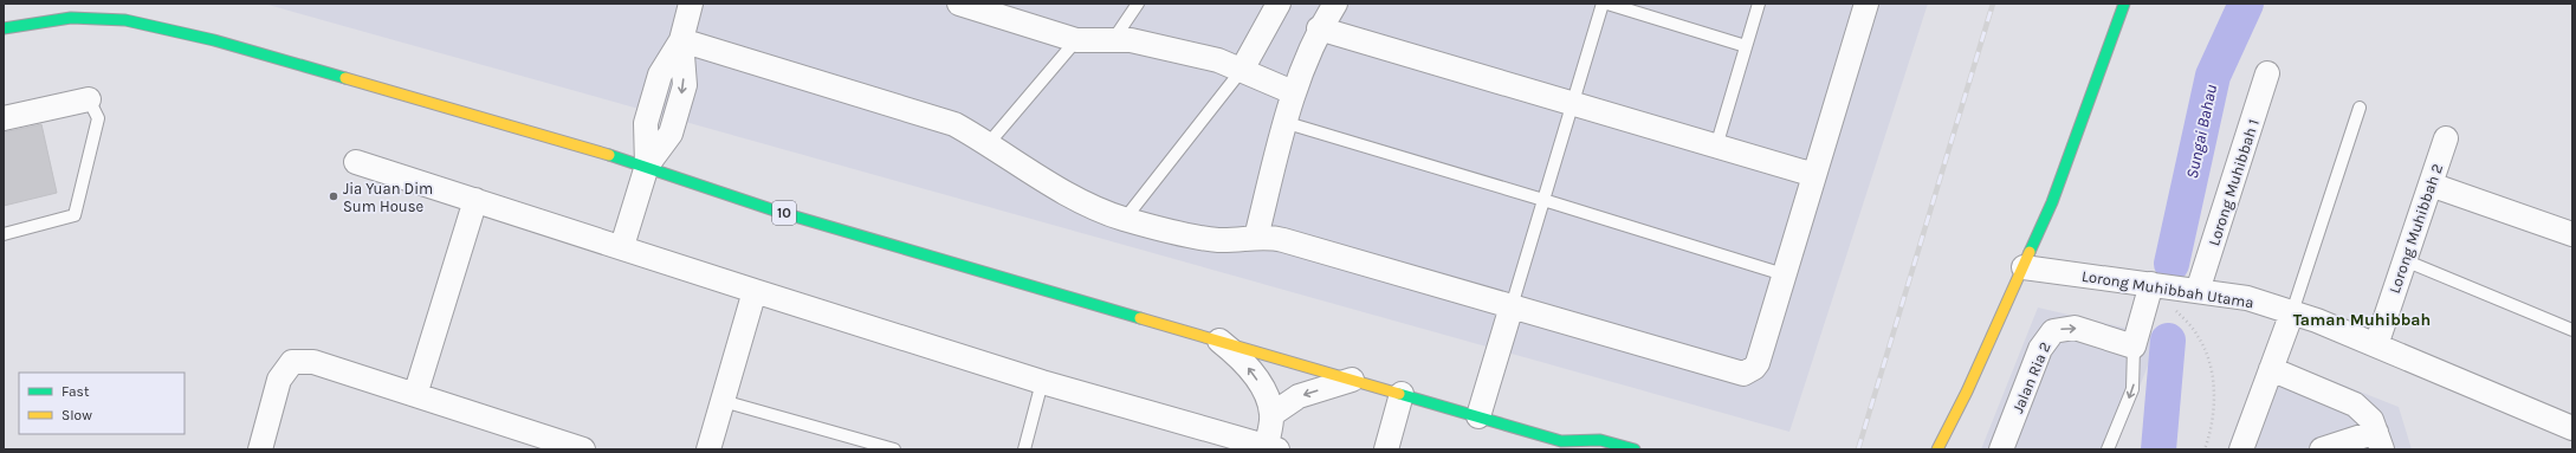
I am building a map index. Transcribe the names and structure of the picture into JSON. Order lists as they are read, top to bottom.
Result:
{
  "streets": {
    "main road": ["10"],
    "street": [
      "Lorong Muhibbah 1",
      "Lorong Muhibbah 2",
      "Lorong Muhibbah Utama",
      "Jalan Ria 2"
    ]
  },
  "crossings": [
    ["Lorong Muhibbah 1", "Lorong Muhibbah Utama"],
    ["Lorong Muhibbah 2", "Lorong Muhibbah Utama"]
  ],
  "districts": ["Taman Muhibbah"],
  "water": ["Sungai Bahau"],
  "places": ["Jia Yuan Dim Sum House"],
  "legend": ["Fast", "Slow"]
}
